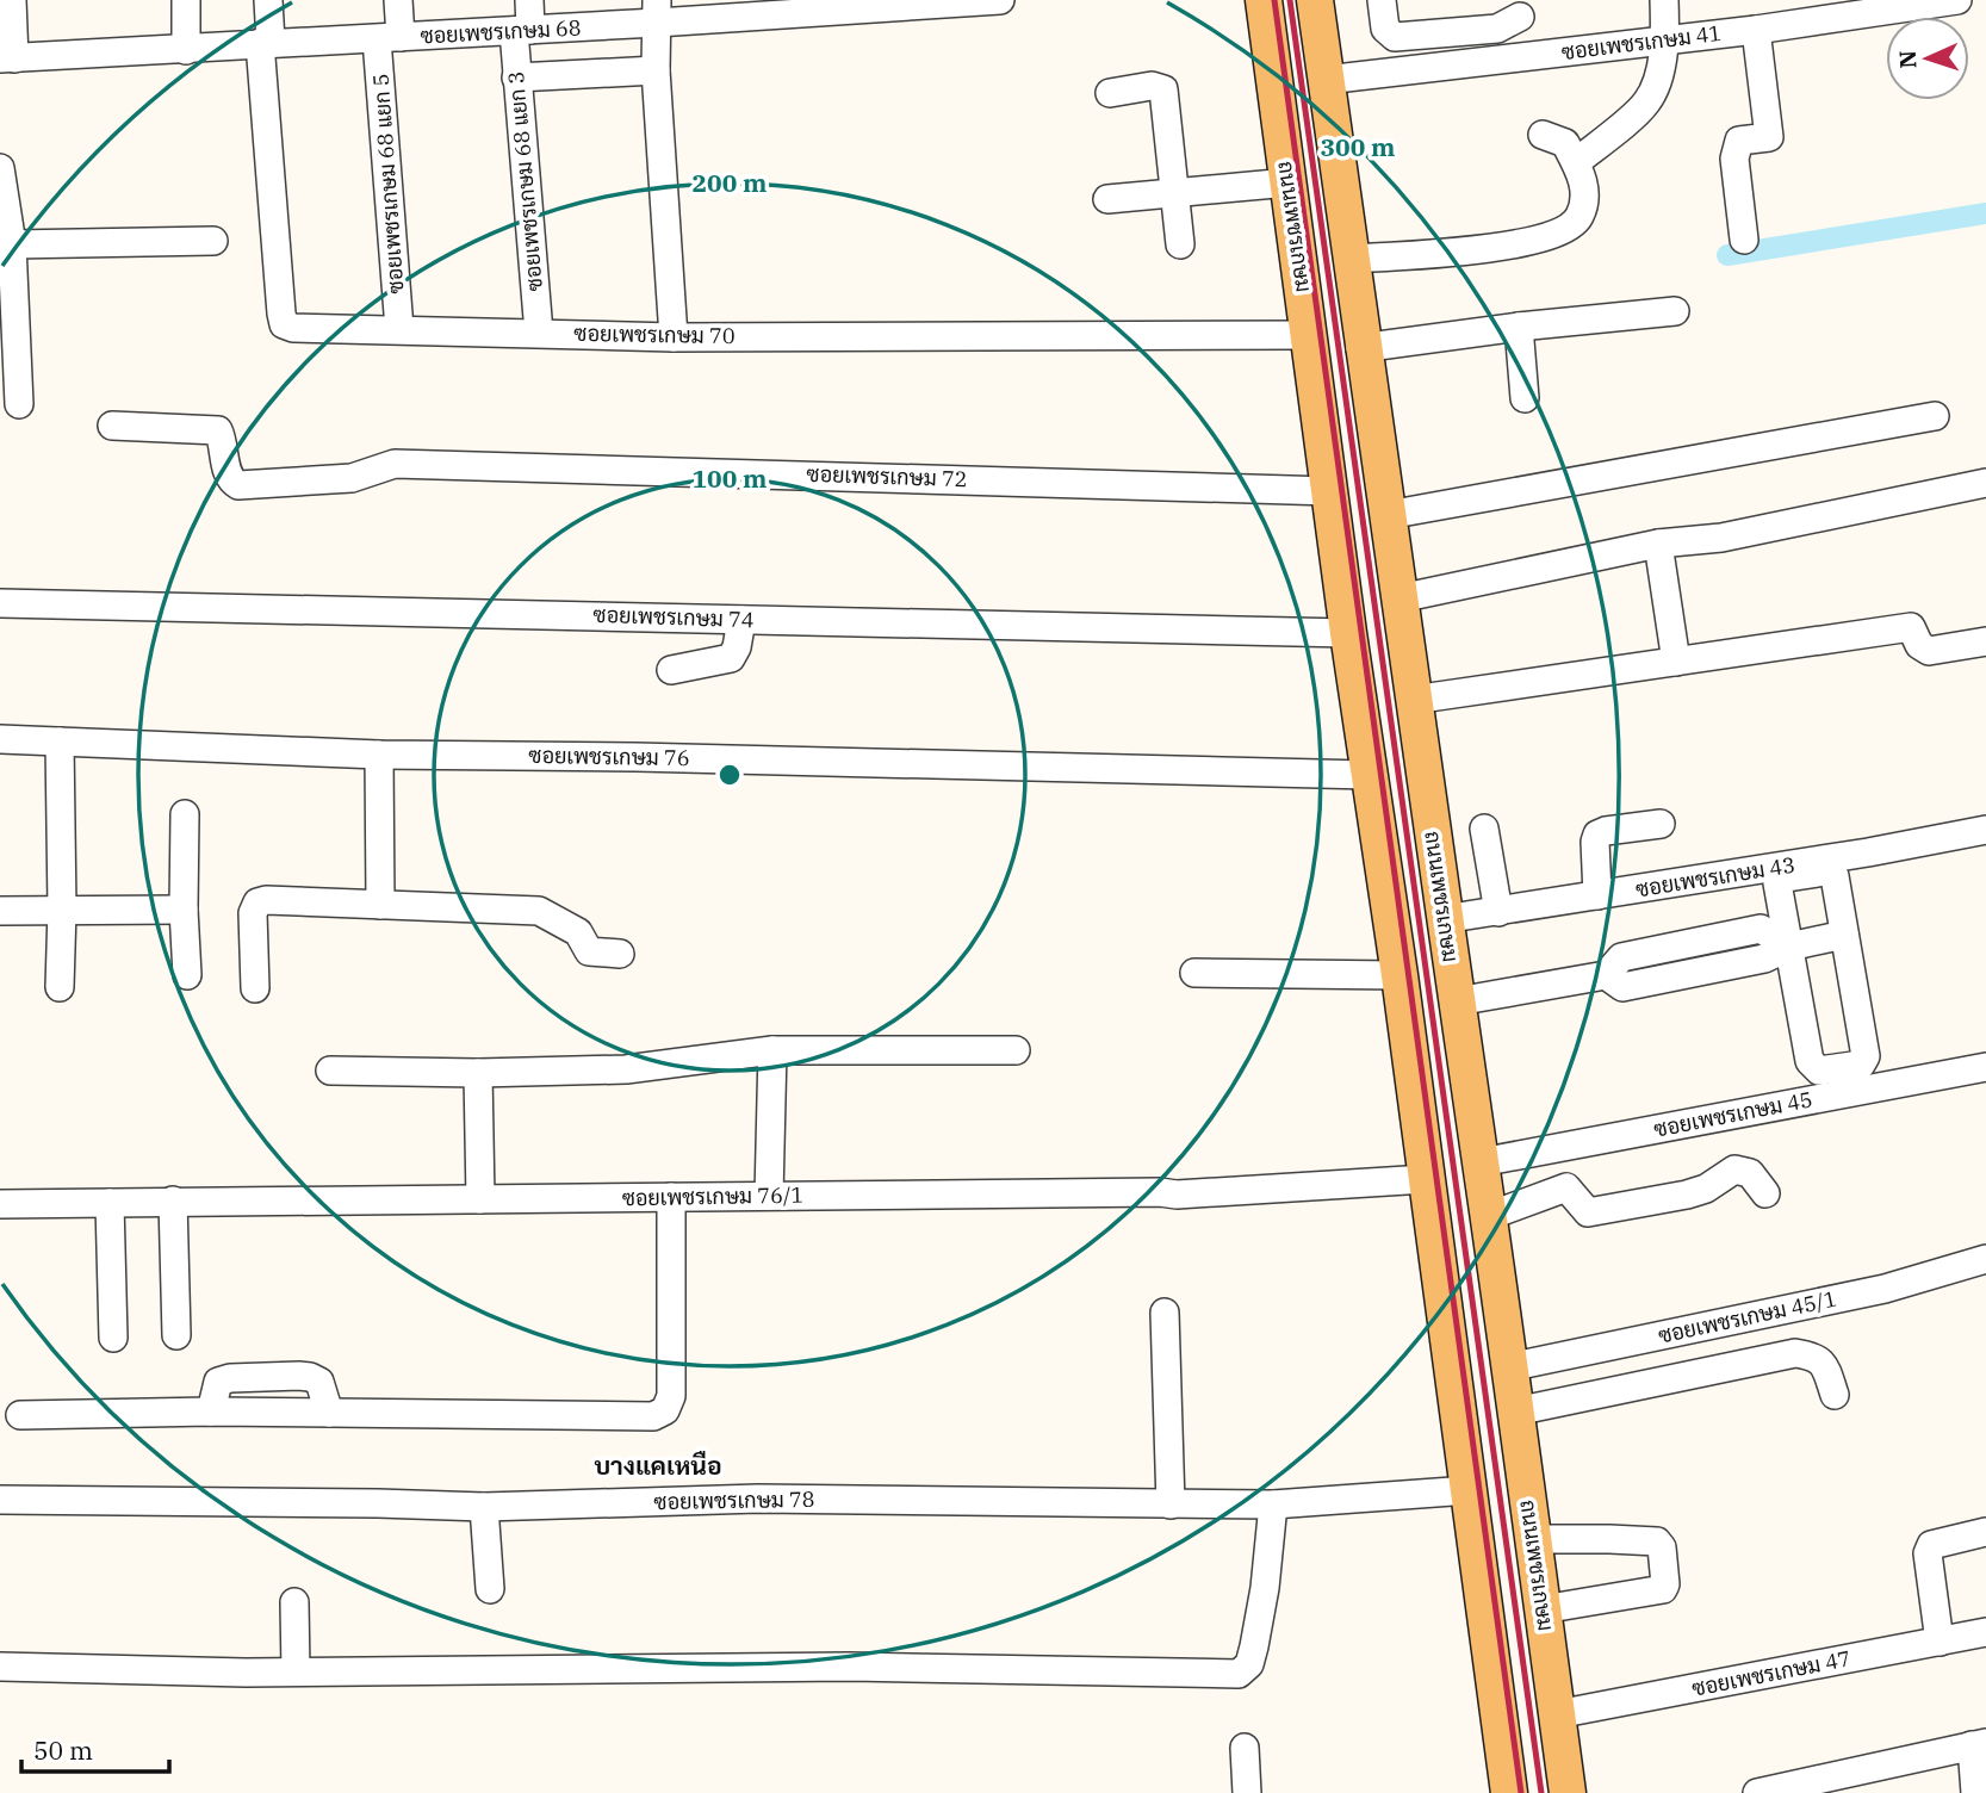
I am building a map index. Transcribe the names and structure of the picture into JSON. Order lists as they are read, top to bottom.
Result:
{
  "streets": {
    "main road": ["ถนนเพชรเกษม"],
    "street": [
      "ซอยเพชรเกษม 68",
      "ซอยเพชรเกษม 41",
      "ซอยเพชรเกษม 68 แยก 3",
      "ซอยเพชรเกษม 68 แยก 5",
      "ซอยเพชรเกษม 70",
      "ซอยเพชรเกษม 72",
      "ซอยเพชรเกษม 74",
      "ซอยเพชรเกษม 76",
      "ซอยเพชรเกษม 43",
      "ซอยเพชรเกษม 45",
      "ซอยเพชรเกษม 76/1",
      "ซอยเพชรเกษม 45/1",
      "ซอยเพชรเกษม 78",
      "ซอยเพชรเกษม 47"
    ]
  },
  "crossings": [
    ["ซอยเพชรเกษม 68", "ซอยเพชรเกษม 68 แยก 3"],
    ["ซอยเพชรเกษม 68", "ซอยเพชรเกษม 68 แยก 5"],
    ["ซอยเพชรเกษม 68", "ซอยเพชรเกษม 70"],
    ["ซอยเพชรเกษม 41", "ถนนเพชรเกษม"],
    ["ซอยเพชรเกษม 68 แยก 3", "ซอยเพชรเกษม 70"],
    ["ซอยเพชรเกษม 68 แยก 5", "ซอยเพชรเกษม 70"],
    ["ถนนเพชรเกษม", "ซอยเพชรเกษม 70"],
    ["ถนนเพชรเกษม", "ซอยเพชรเกษม 72"],
    ["ถนนเพชรเกษม", "ซอยเพชรเกษม 74"],
    ["ถนนเพชรเกษม", "ซอยเพชรเกษม 76"],
    ["ถนนเพชรเกษม", "ซอยเพชรเกษม 43"],
    ["ถนนเพชรเกษม", "ซอยเพชรเกษม 45"],
    ["ถนนเพชรเกษม", "ซอยเพชรเกษม 76/1"],
    ["ถนนเพชรเกษม", "ซอยเพชรเกษม 45/1"],
    ["ถนนเพชรเกษม", "ซอยเพชรเกษม 78"],
    ["ถนนเพชรเกษม", "ซอยเพชรเกษม 47"]
  ],
  "districts": ["บางแคเหนือ"],
  "scale_bar": "50 m",
  "north": "left",
  "rings": ["300 m", "200 m", "100 m"]
}
